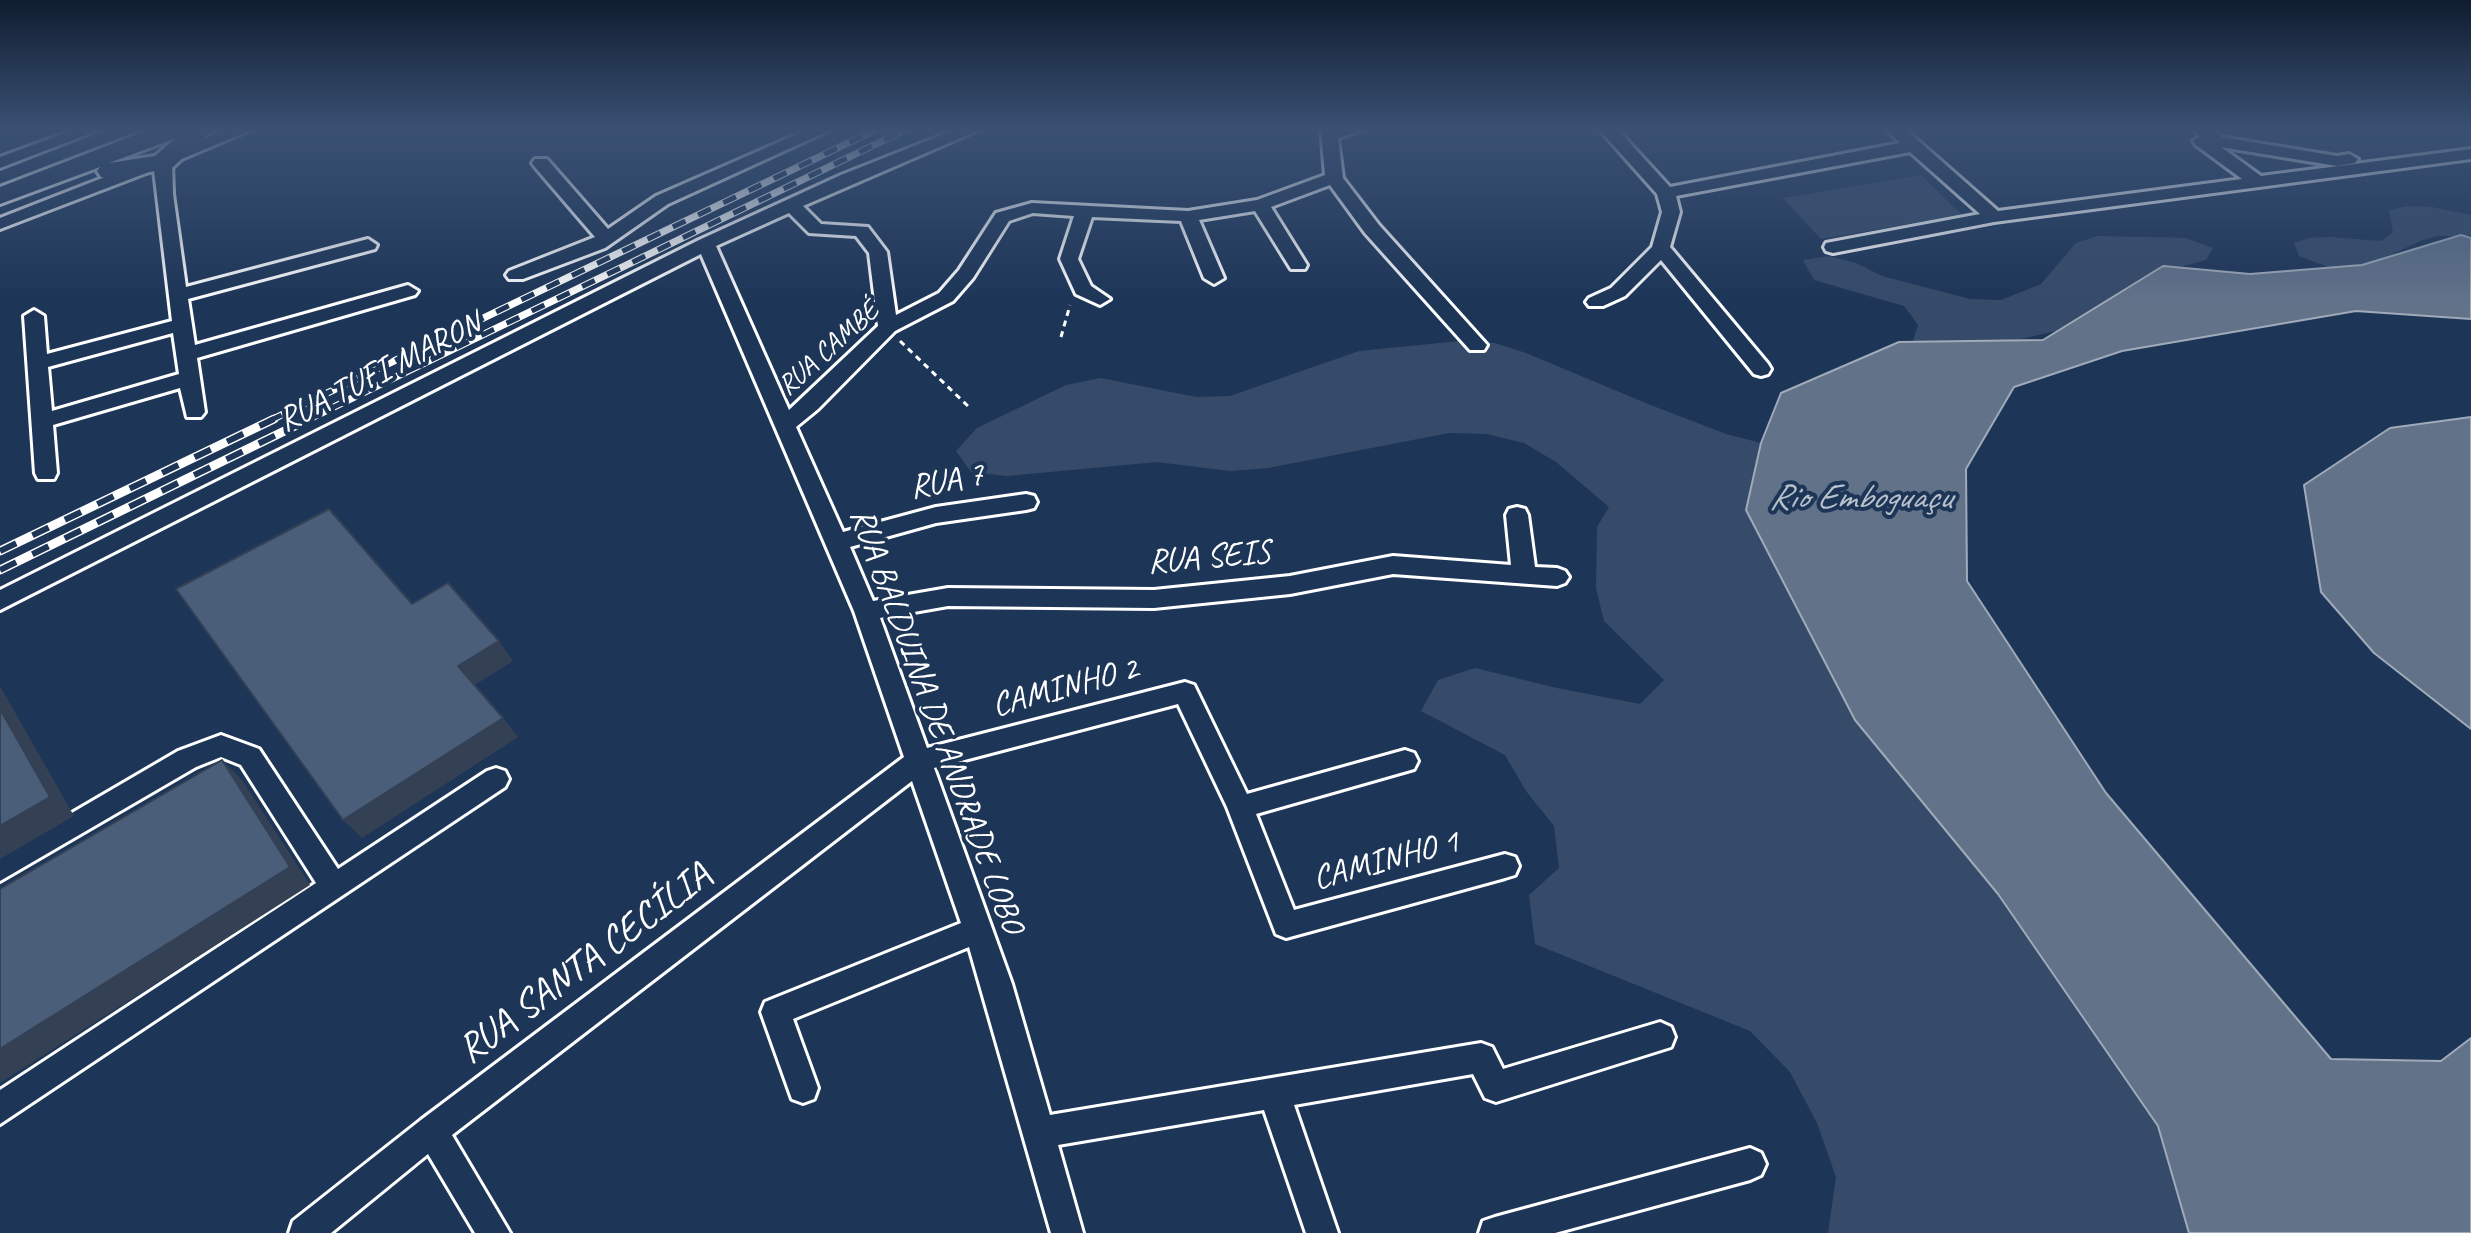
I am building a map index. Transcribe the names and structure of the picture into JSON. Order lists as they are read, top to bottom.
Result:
{
  "streets": {
    "street": [
      "RUA CAMBÉ",
      "RUA TUFI MARON",
      "RUA 7",
      "RUA SEIS",
      "CAMINHO 2",
      "RUA BALDUINA DE ANDRADE LOBO",
      "CAMINHO 1",
      "RUA SANTA CECÍLIA"
    ]
  },
  "crossings": [
    ["RUA CAMBÉ", "RUA BALDUINA DE ANDRADE LOBO"],
    ["RUA TUFI MARON", "RUA BALDUINA DE ANDRADE LOBO"],
    ["RUA 7", "RUA BALDUINA DE ANDRADE LOBO"],
    ["RUA SEIS", "RUA BALDUINA DE ANDRADE LOBO"],
    ["CAMINHO 2", "RUA BALDUINA DE ANDRADE LOBO"],
    ["CAMINHO 2", "CAMINHO 1"],
    ["CAMINHO 2", "RUA SANTA CECÍLIA"],
    ["RUA BALDUINA DE ANDRADE LOBO", "RUA SANTA CECÍLIA"]
  ],
  "water": ["Rio Emboguaçu"]
}
